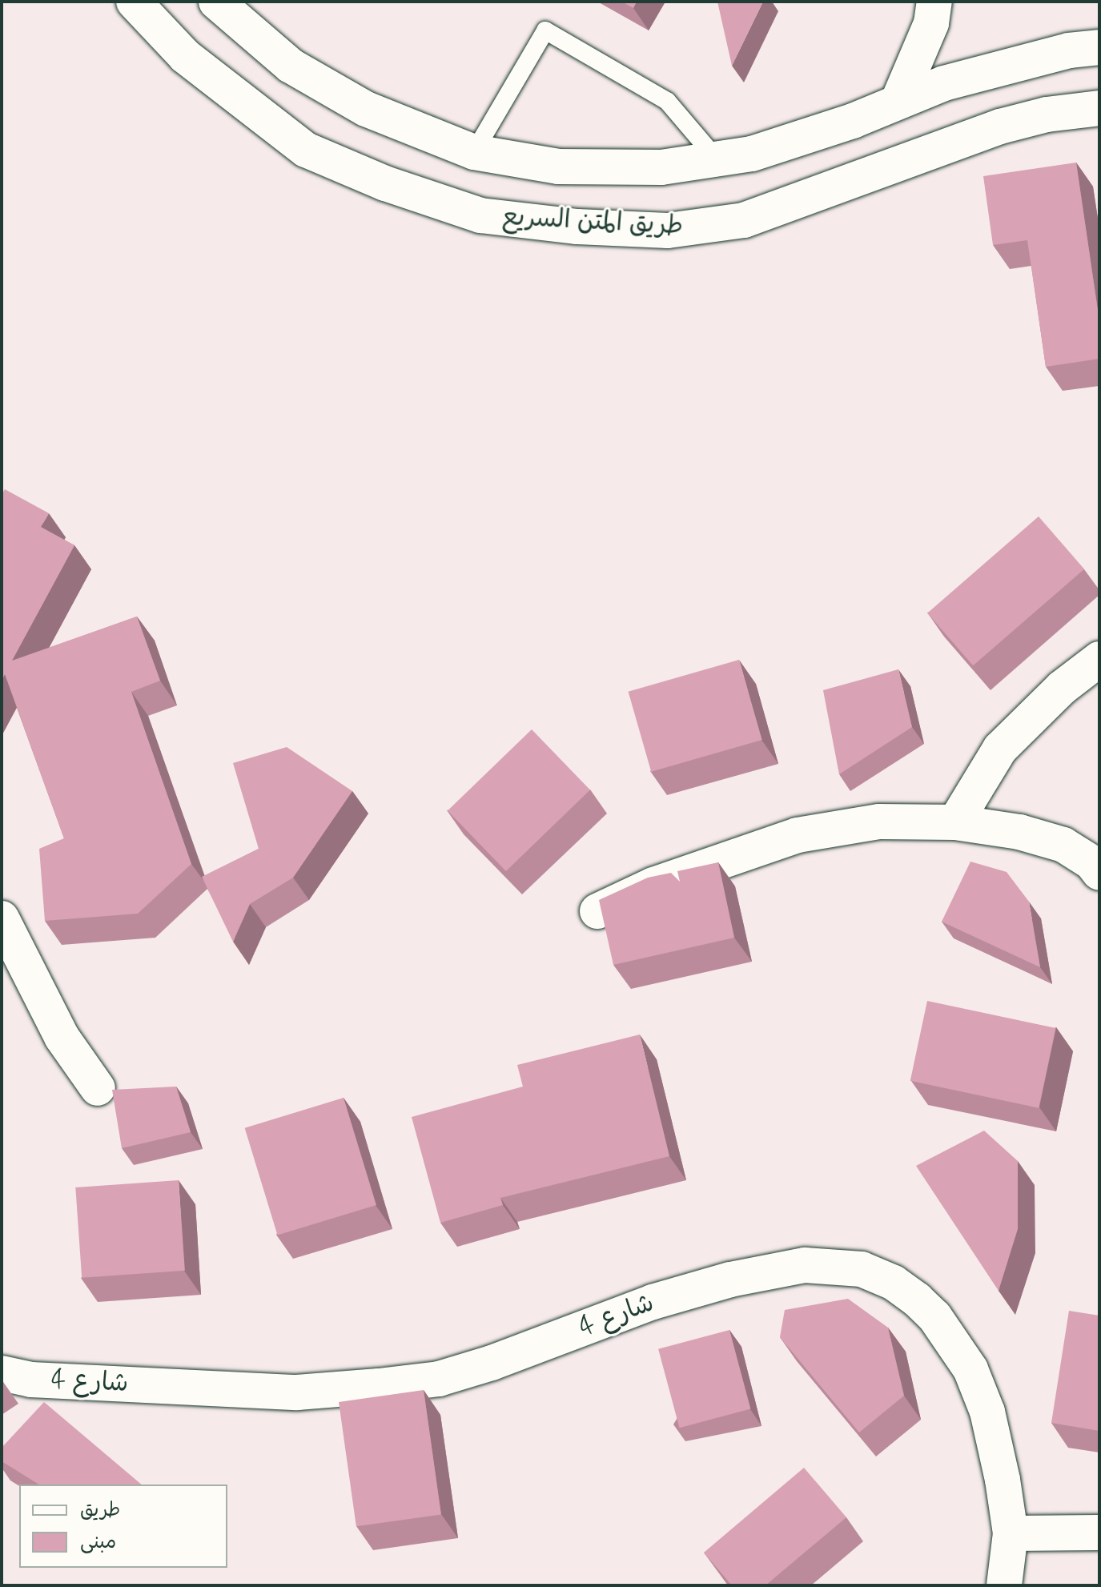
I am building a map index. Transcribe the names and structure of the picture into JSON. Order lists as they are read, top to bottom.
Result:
{
  "streets": {
    "main road": ["طريق المتن السريع", "شارع 4"]
  },
  "legend": ["طريق", "مبنى"]
}
